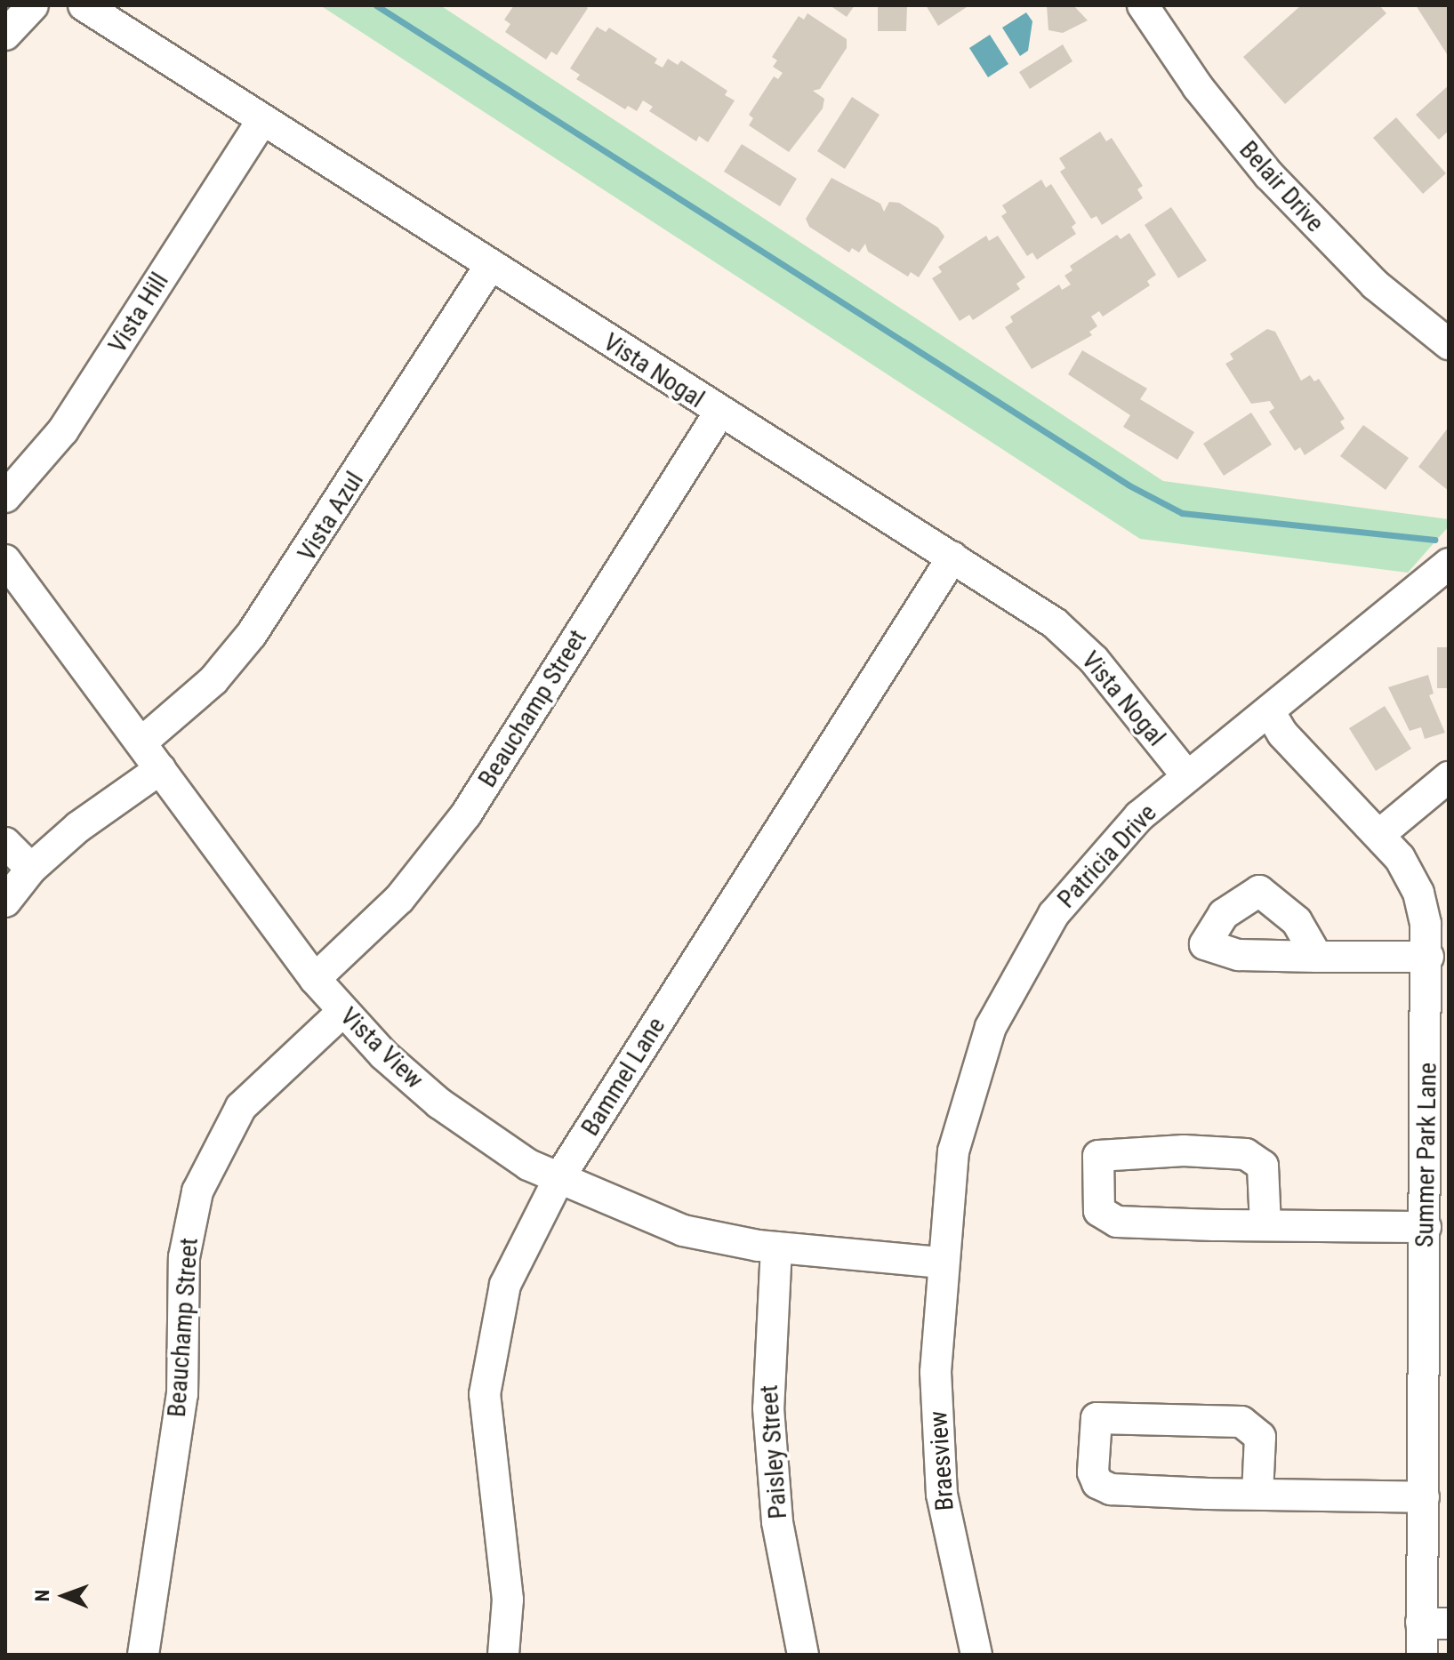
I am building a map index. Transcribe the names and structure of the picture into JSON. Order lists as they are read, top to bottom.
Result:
{
  "streets": {
    "street": [
      "Belair Drive",
      "Vista Hill",
      "Vista Nogal",
      "Vista Azul",
      "Beauchamp Street",
      "Patricia Drive",
      "Vista View",
      "Bammel Lane",
      "Summer Park Lane",
      "Paisley Street",
      "Braesview"
    ]
  },
  "crossings": [
    ["Vista Hill", "Vista Nogal"],
    ["Vista Nogal", "Vista Azul"],
    ["Vista Nogal", "Beauchamp Street"],
    ["Vista Nogal", "Patricia Drive"],
    ["Vista Nogal", "Bammel Lane"],
    ["Vista Azul", "Vista View"],
    ["Beauchamp Street", "Vista View"],
    ["Patricia Drive", "Vista View"],
    ["Patricia Drive", "Summer Park Lane"],
    ["Patricia Drive", "Braesview"],
    ["Vista View", "Bammel Lane"],
    ["Vista View", "Paisley Street"],
    ["Vista View", "Braesview"]
  ],
  "north": "left"
}
